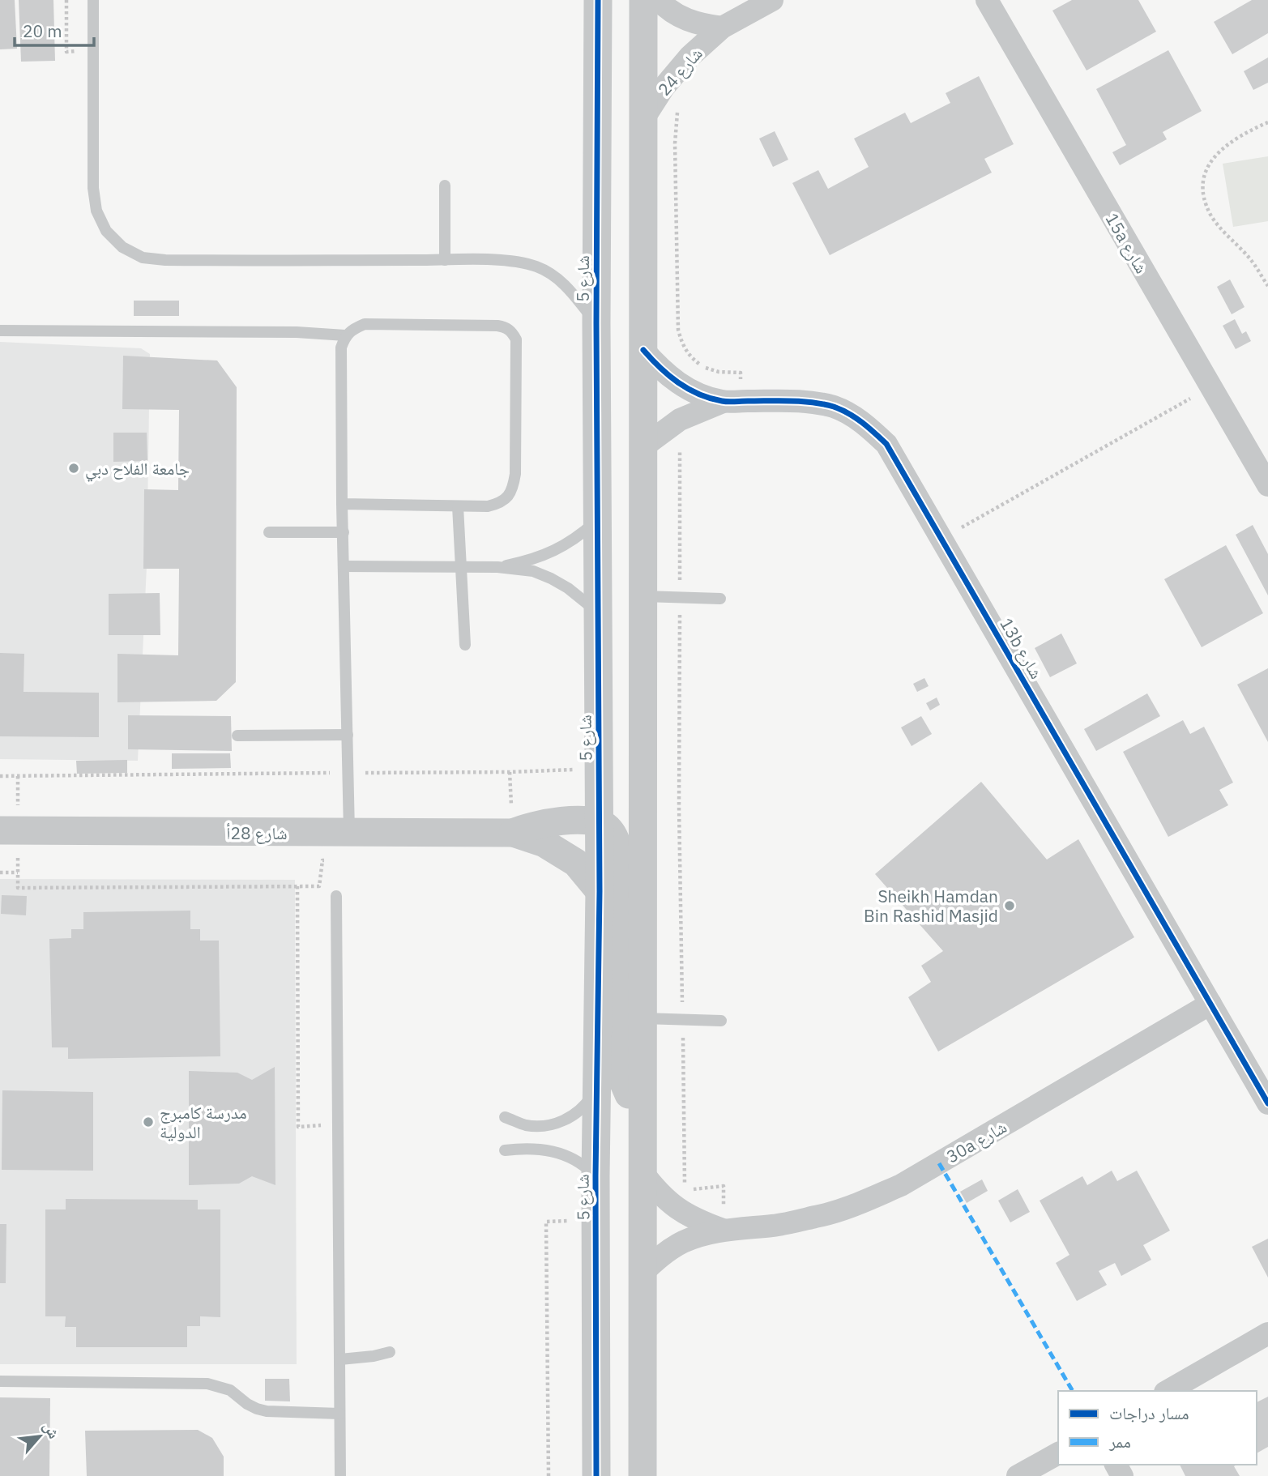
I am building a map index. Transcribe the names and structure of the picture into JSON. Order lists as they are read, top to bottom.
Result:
{
  "streets": {
    "street": [
      "شارع 24",
      "15a شارع",
      "شارع 5",
      "13b شارع",
      "شارع 28أ",
      "30a شارع"
    ]
  },
  "crossings": [
    ["شارع 5", "شارع 28أ"],
    ["13b شارع", "30a شارع"]
  ],
  "places": ["جامعة الفلاح دبي", "Sheikh Hamdan Bin Rashid Masjid", "مدرسة كامبرج الدولية"],
  "legend": ["مسار دراجات", "ممر"],
  "scale_bar": "20 m",
  "north": "top right"
}
